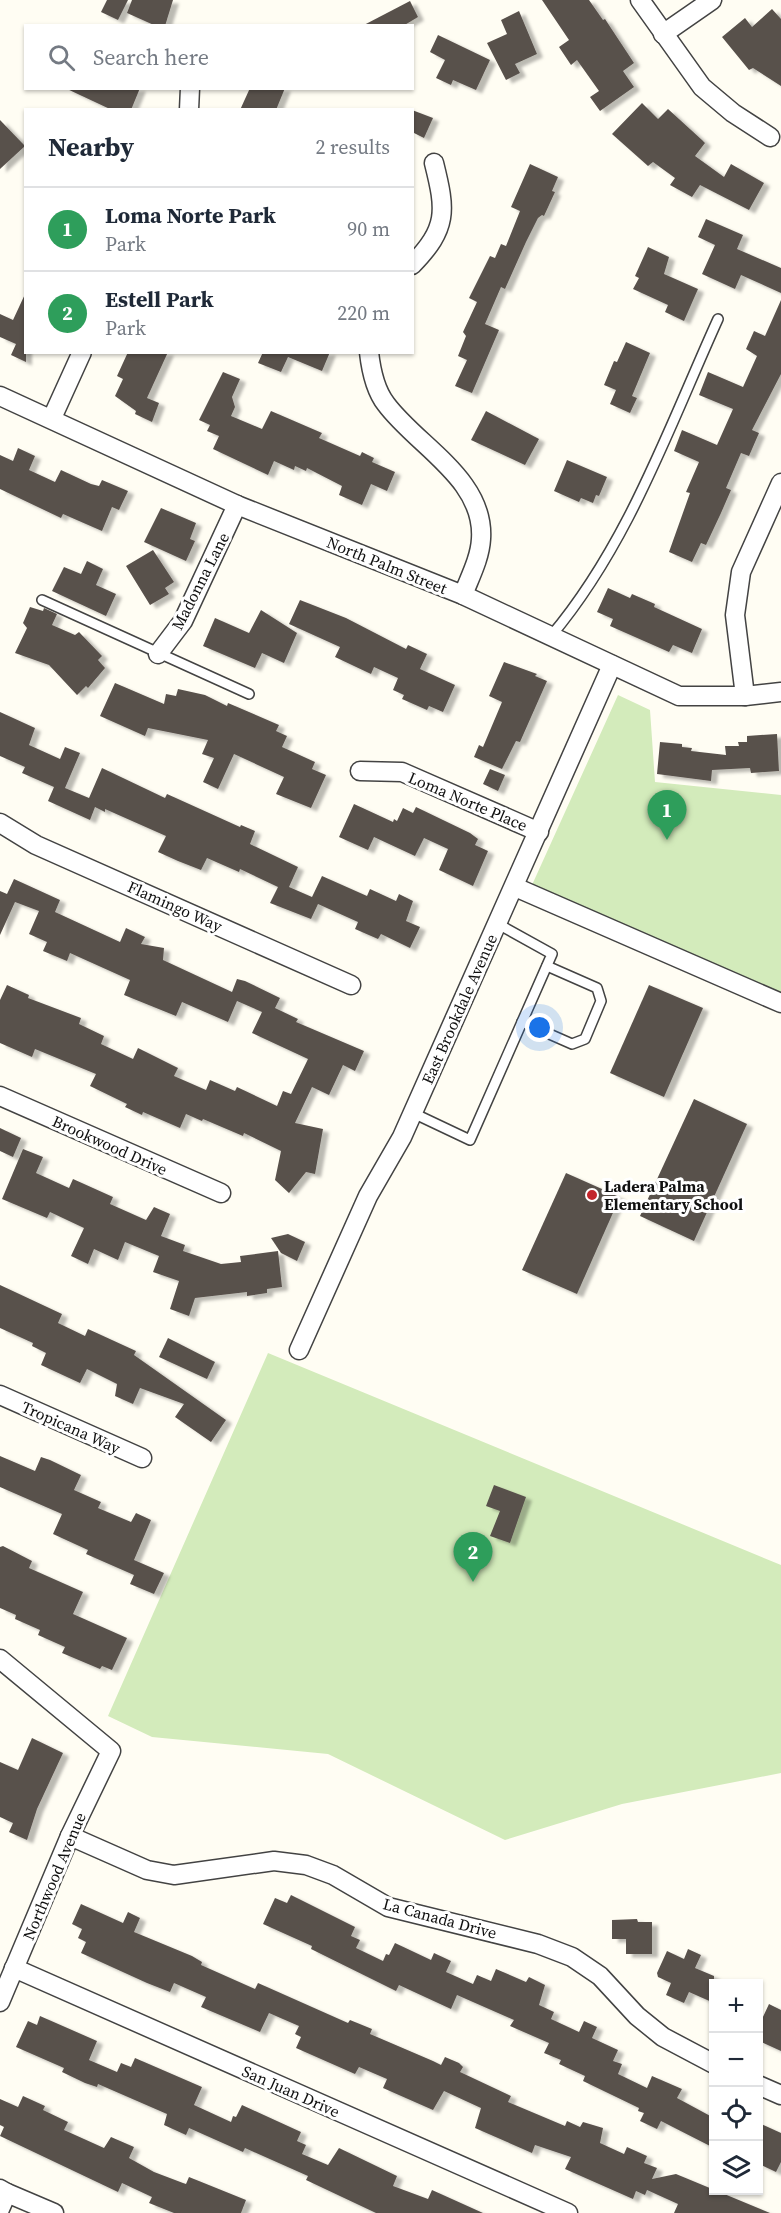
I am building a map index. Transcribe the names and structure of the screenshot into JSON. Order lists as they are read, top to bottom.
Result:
{
  "streets": {
    "street": [
      "North Palm Street",
      "Madonna Lane",
      "Loma Norte Place",
      "Flamingo Way",
      "East Brookdale Avenue",
      "Brookwood Drive",
      "Tropicana Way",
      "Northwood Avenue",
      "La Canada Drive",
      "San Juan Drive"
    ]
  },
  "crossings": [
    ["North Palm Street", "Madonna Lane"],
    ["North Palm Street", "East Brookdale Avenue"],
    ["Loma Norte Place", "East Brookdale Avenue"],
    ["Northwood Avenue", "La Canada Drive"],
    ["Northwood Avenue", "San Juan Drive"]
  ],
  "places": ["Ladera Palma Elementary School"],
  "page": {
    "search": "Search here",
    "heading": ["Nearby", "2 results"],
    "list": [
      {
        "mark": "1",
        "name": "Loma Norte Park",
        "note": "Park",
        "value": "90 m"
      },
      {
        "mark": "2",
        "name": "Estell Park",
        "note": "Park",
        "value": "220 m"
      }
    ],
    "pins": ["1", "2"],
    "map_buttons": ["+", "−"]
  }
}
